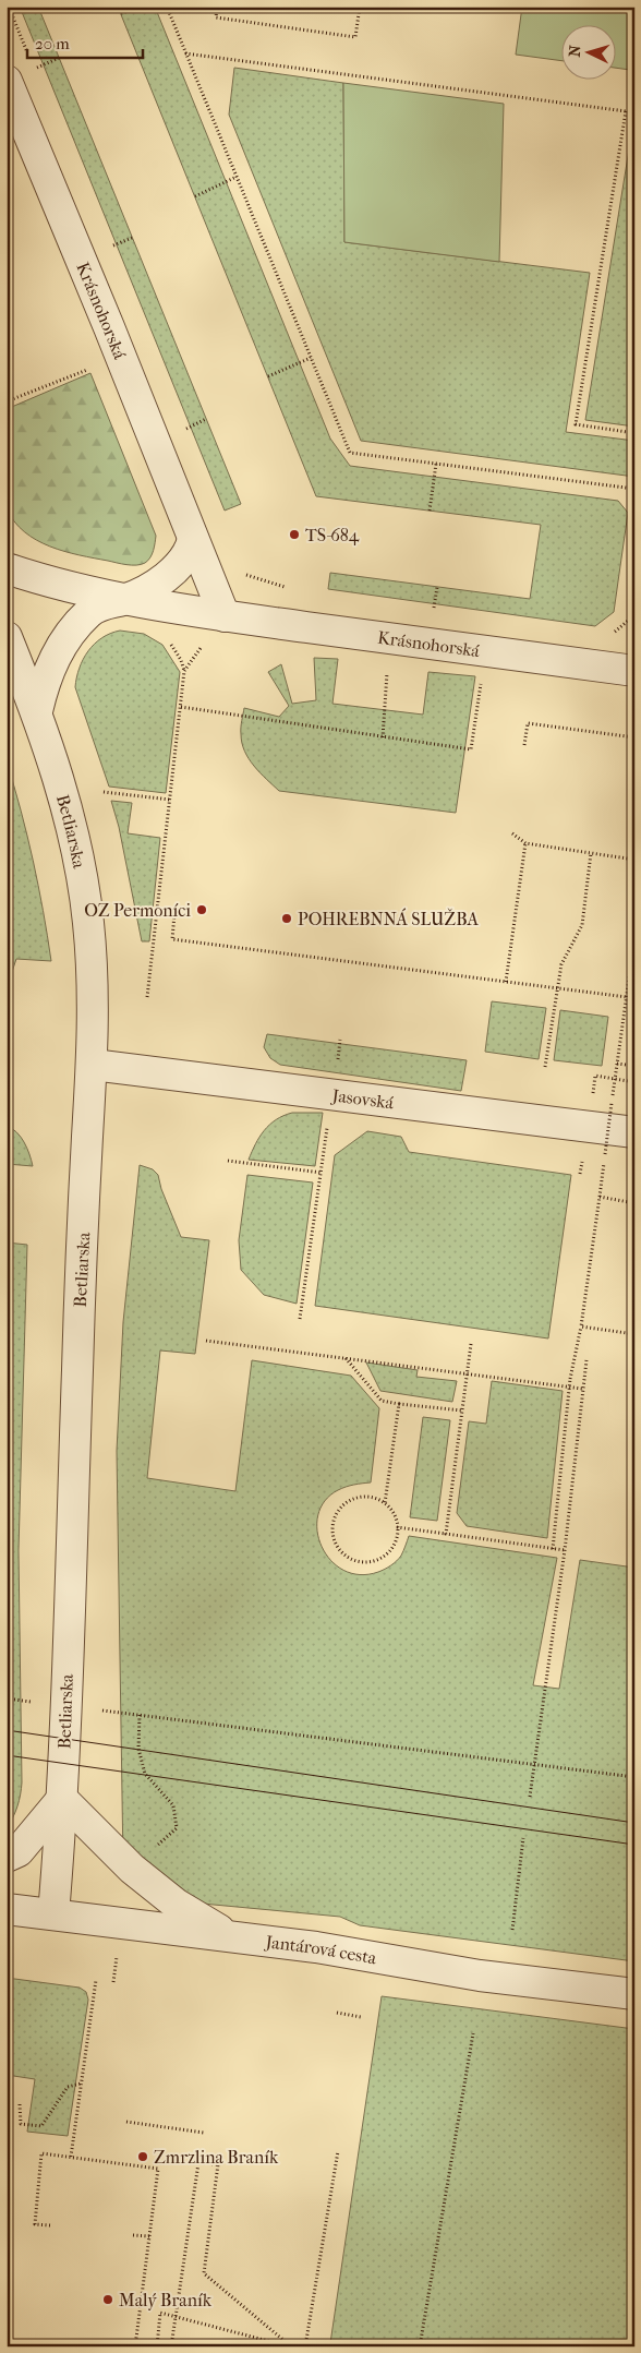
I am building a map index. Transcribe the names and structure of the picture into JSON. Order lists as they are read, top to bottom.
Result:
{
  "streets": {
    "street": [
      "Krásnohorská",
      "Betliarska",
      "Jasovská",
      "Jantárová cesta"
    ]
  },
  "crossings": [
    ["Krásnohorská", "Betliarska"],
    ["Betliarska", "Jasovská"],
    ["Betliarska", "Jantárová cesta"]
  ],
  "places": [
    "TS-684",
    "OZ Permoníci",
    "POHREBNNÁ SLUŽBA",
    "Zmrzlina Braník",
    "Malý Braník"
  ],
  "scale_bar": "20 m",
  "north": "left"
}
